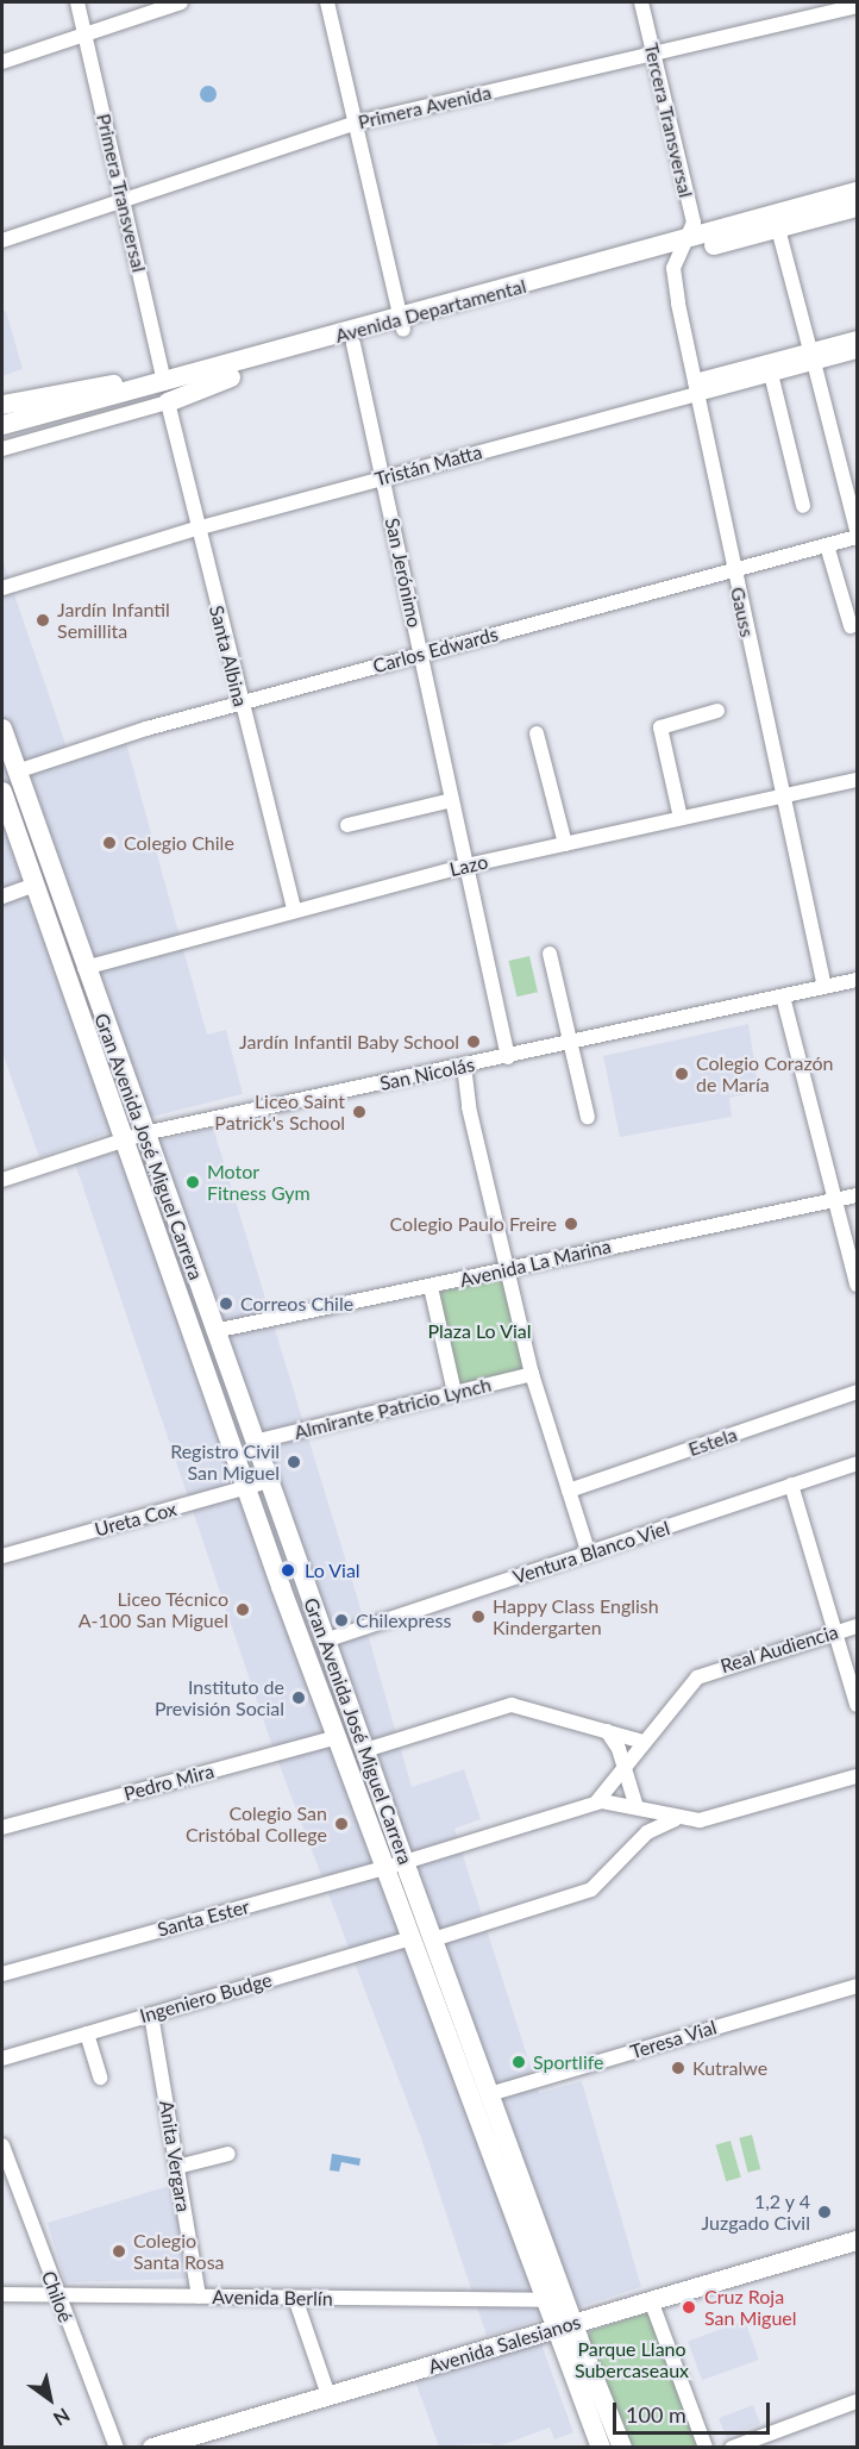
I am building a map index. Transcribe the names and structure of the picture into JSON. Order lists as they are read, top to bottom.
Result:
{
  "streets": {
    "main road": ["Avenida Departamental", "Gran Avenida José Miguel Carrera", "Avenida Salesianos"],
    "street": [
      "Primera Avenida",
      "Tercera Transversal",
      "Primera Transversal",
      "Tristán Matta",
      "San Jerónimo",
      "Gauss",
      "Carlos Edwards",
      "Santa Albina",
      "Lazo",
      "San Nicolás",
      "Avenida La Marina",
      "Almirante Patricio Lynch",
      "Estela",
      "Ureta Cox",
      "Ventura Blanco Viel",
      "Real Audiencia",
      "Pedro Mira",
      "Santa Ester",
      "Ingeniero Budge",
      "Teresa Vial",
      "Anita Vergara",
      "Chiloé",
      "Avenida Berlín"
    ]
  },
  "crossings": [
    ["Primera Avenida", "Tercera Transversal"],
    ["Primera Avenida", "Primera Transversal"],
    ["Tercera Transversal", "Avenida Departamental"],
    ["Tercera Transversal", "Gauss"],
    ["Primera Transversal", "Avenida Departamental"],
    ["Primera Transversal", "Santa Albina"],
    ["Avenida Departamental", "San Jerónimo"],
    ["Avenida Departamental", "Gauss"],
    ["Avenida Departamental", "Santa Albina"],
    ["Tristán Matta", "San Jerónimo"],
    ["Tristán Matta", "Gauss"],
    ["Tristán Matta", "Santa Albina"],
    ["San Jerónimo", "Carlos Edwards"],
    ["San Jerónimo", "Lazo"],
    ["San Jerónimo", "San Nicolás"],
    ["Gauss", "Carlos Edwards"],
    ["Gauss", "Lazo"],
    ["Gauss", "San Nicolás"],
    ["Carlos Edwards", "Santa Albina"],
    ["Carlos Edwards", "Gran Avenida José Miguel Carrera"],
    ["Santa Albina", "Lazo"],
    ["Lazo", "Gran Avenida José Miguel Carrera"],
    ["San Nicolás", "Gran Avenida José Miguel Carrera"],
    ["Gran Avenida José Miguel Carrera", "Avenida La Marina"],
    ["Gran Avenida José Miguel Carrera", "Almirante Patricio Lynch"],
    ["Gran Avenida José Miguel Carrera", "Ureta Cox"],
    ["Gran Avenida José Miguel Carrera", "Ventura Blanco Viel"],
    ["Gran Avenida José Miguel Carrera", "Pedro Mira"],
    ["Gran Avenida José Miguel Carrera", "Santa Ester"],
    ["Gran Avenida José Miguel Carrera", "Ingeniero Budge"],
    ["Gran Avenida José Miguel Carrera", "Teresa Vial"],
    ["Gran Avenida José Miguel Carrera", "Avenida Berlín"],
    ["Gran Avenida José Miguel Carrera", "Avenida Salesianos"],
    ["Real Audiencia", "Santa Ester"],
    ["Ingeniero Budge", "Anita Vergara"],
    ["Anita Vergara", "Avenida Berlín"],
    ["Chiloé", "Avenida Berlín"]
  ],
  "parks": ["Plaza Lo Vial", "Parque Llano Subercaseaux"],
  "places": [
    "Jardín Infantil Semillita",
    "Colegio Chile",
    "Jardín Infantil Baby School",
    "Colegio Corazón de María",
    "Liceo Saint Patrick's School",
    "Motor Fitness Gym",
    "Colegio Paulo Freire",
    "Correos Chile",
    "Registro Civil San Miguel",
    "Lo Vial",
    "Liceo Técnico A-100 San Miguel",
    "Happy Class English Kindergarten",
    "Chilexpress",
    "Instituto de Previsión Social",
    "Colegio San Cristóbal College",
    "Sportlife",
    "Kutralwe",
    "1,2 y 4 Juzgado Civil",
    "Colegio Santa Rosa",
    "Cruz Roja San Miguel"
  ],
  "scale_bar": "100 m",
  "north": "bottom right"
}
